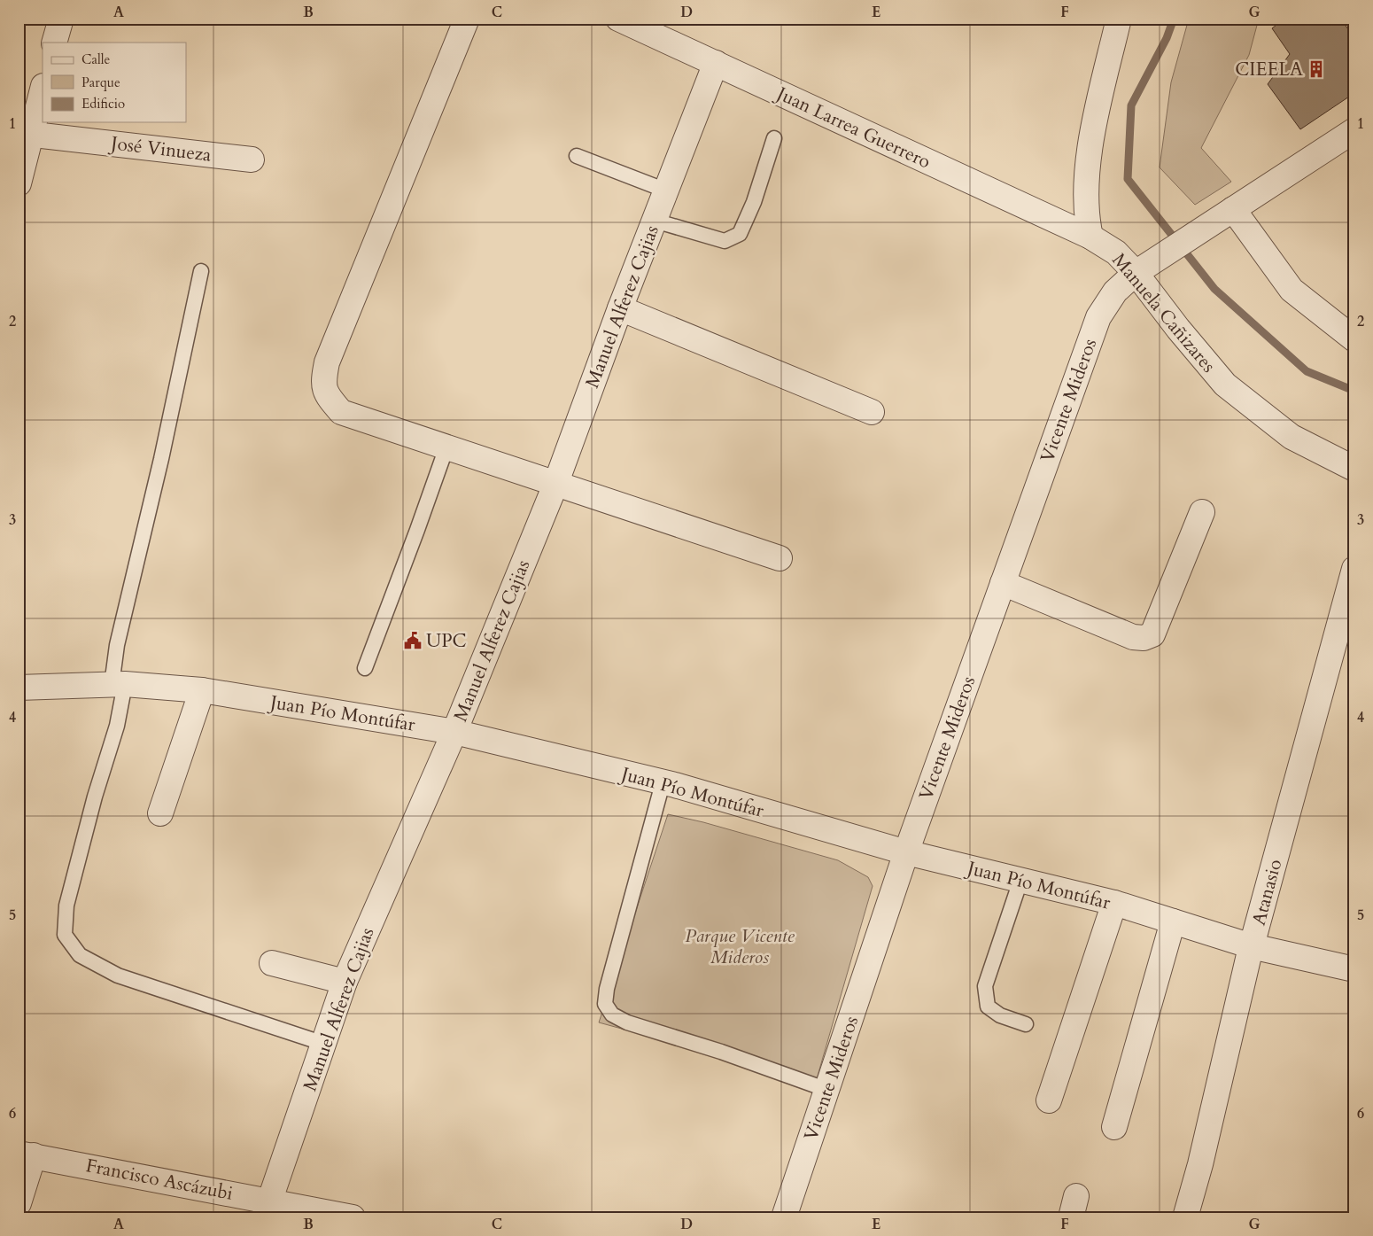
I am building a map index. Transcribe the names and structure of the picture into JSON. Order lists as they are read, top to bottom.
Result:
{
  "streets": {
    "street": [
      "Juan Larrea Guerrero",
      "José Vinueza",
      "Manuel Alferez Cajias",
      "Manuela Cañizares",
      "Vicente Mideros",
      "Juan Pío Montúfar",
      "Atanasio",
      "Francisco Ascázubi"
    ]
  },
  "crossings": [
    ["Juan Larrea Guerrero", "Manuel Alferez Cajias"],
    ["Juan Larrea Guerrero", "Manuela Cañizares"],
    ["Manuel Alferez Cajias", "Juan Pío Montúfar"],
    ["Manuel Alferez Cajias", "Francisco Ascázubi"],
    ["Manuela Cañizares", "Vicente Mideros"],
    ["Vicente Mideros", "Juan Pío Montúfar"],
    ["Juan Pío Montúfar", "Atanasio"]
  ],
  "parks": ["Parque Vicente Mideros"],
  "places": {
    "building": ["CIEELA"],
    "public building": ["UPC"]
  },
  "legend": ["Calle", "Parque", "Edificio"],
  "grid": {
    "columns": [
      "A",
      "B",
      "C",
      "D",
      "E",
      "F",
      "G"
    ],
    "rows": [
      "1",
      "2",
      "3",
      "4",
      "5",
      "6"
    ]
  }
}
